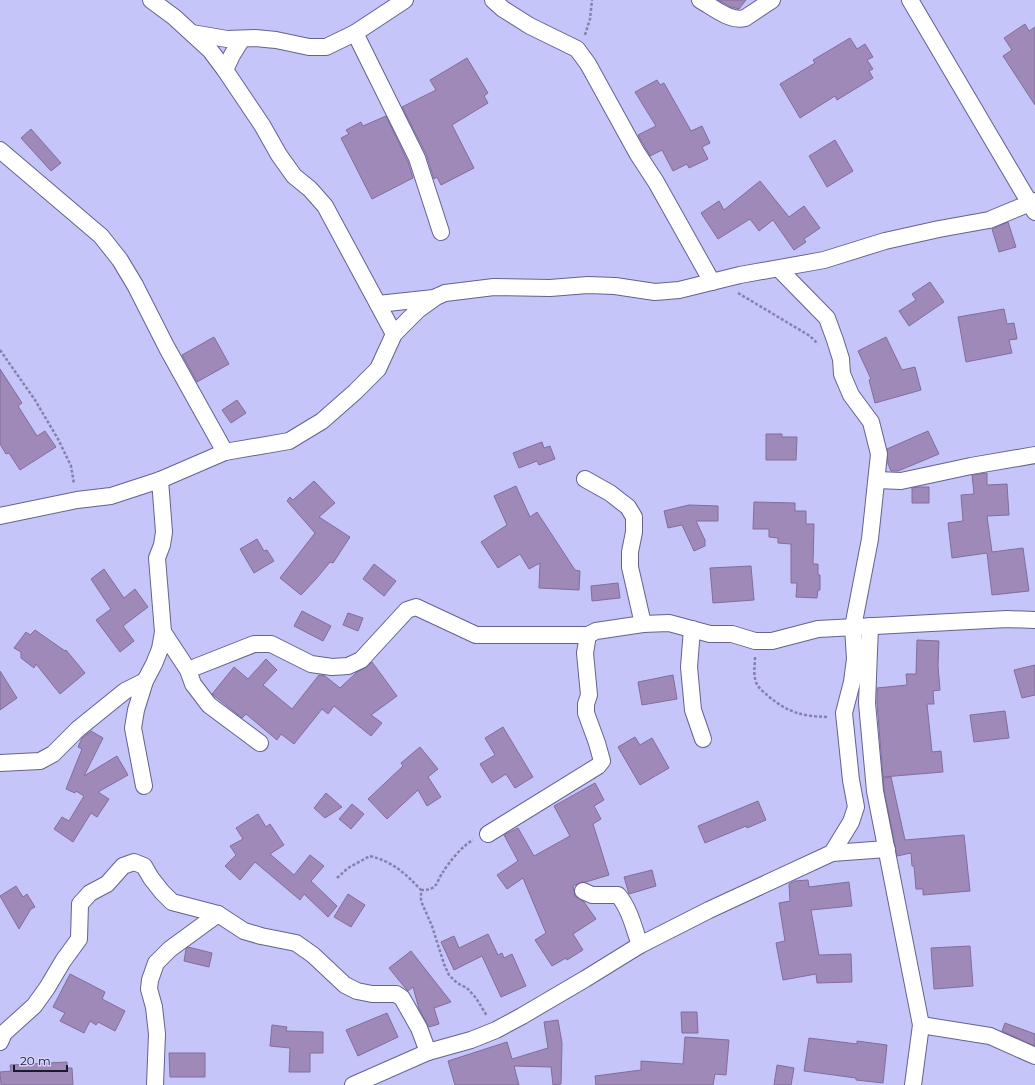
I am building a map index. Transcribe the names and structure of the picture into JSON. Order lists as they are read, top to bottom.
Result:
{
  "scale_bar": "20 m"
}
